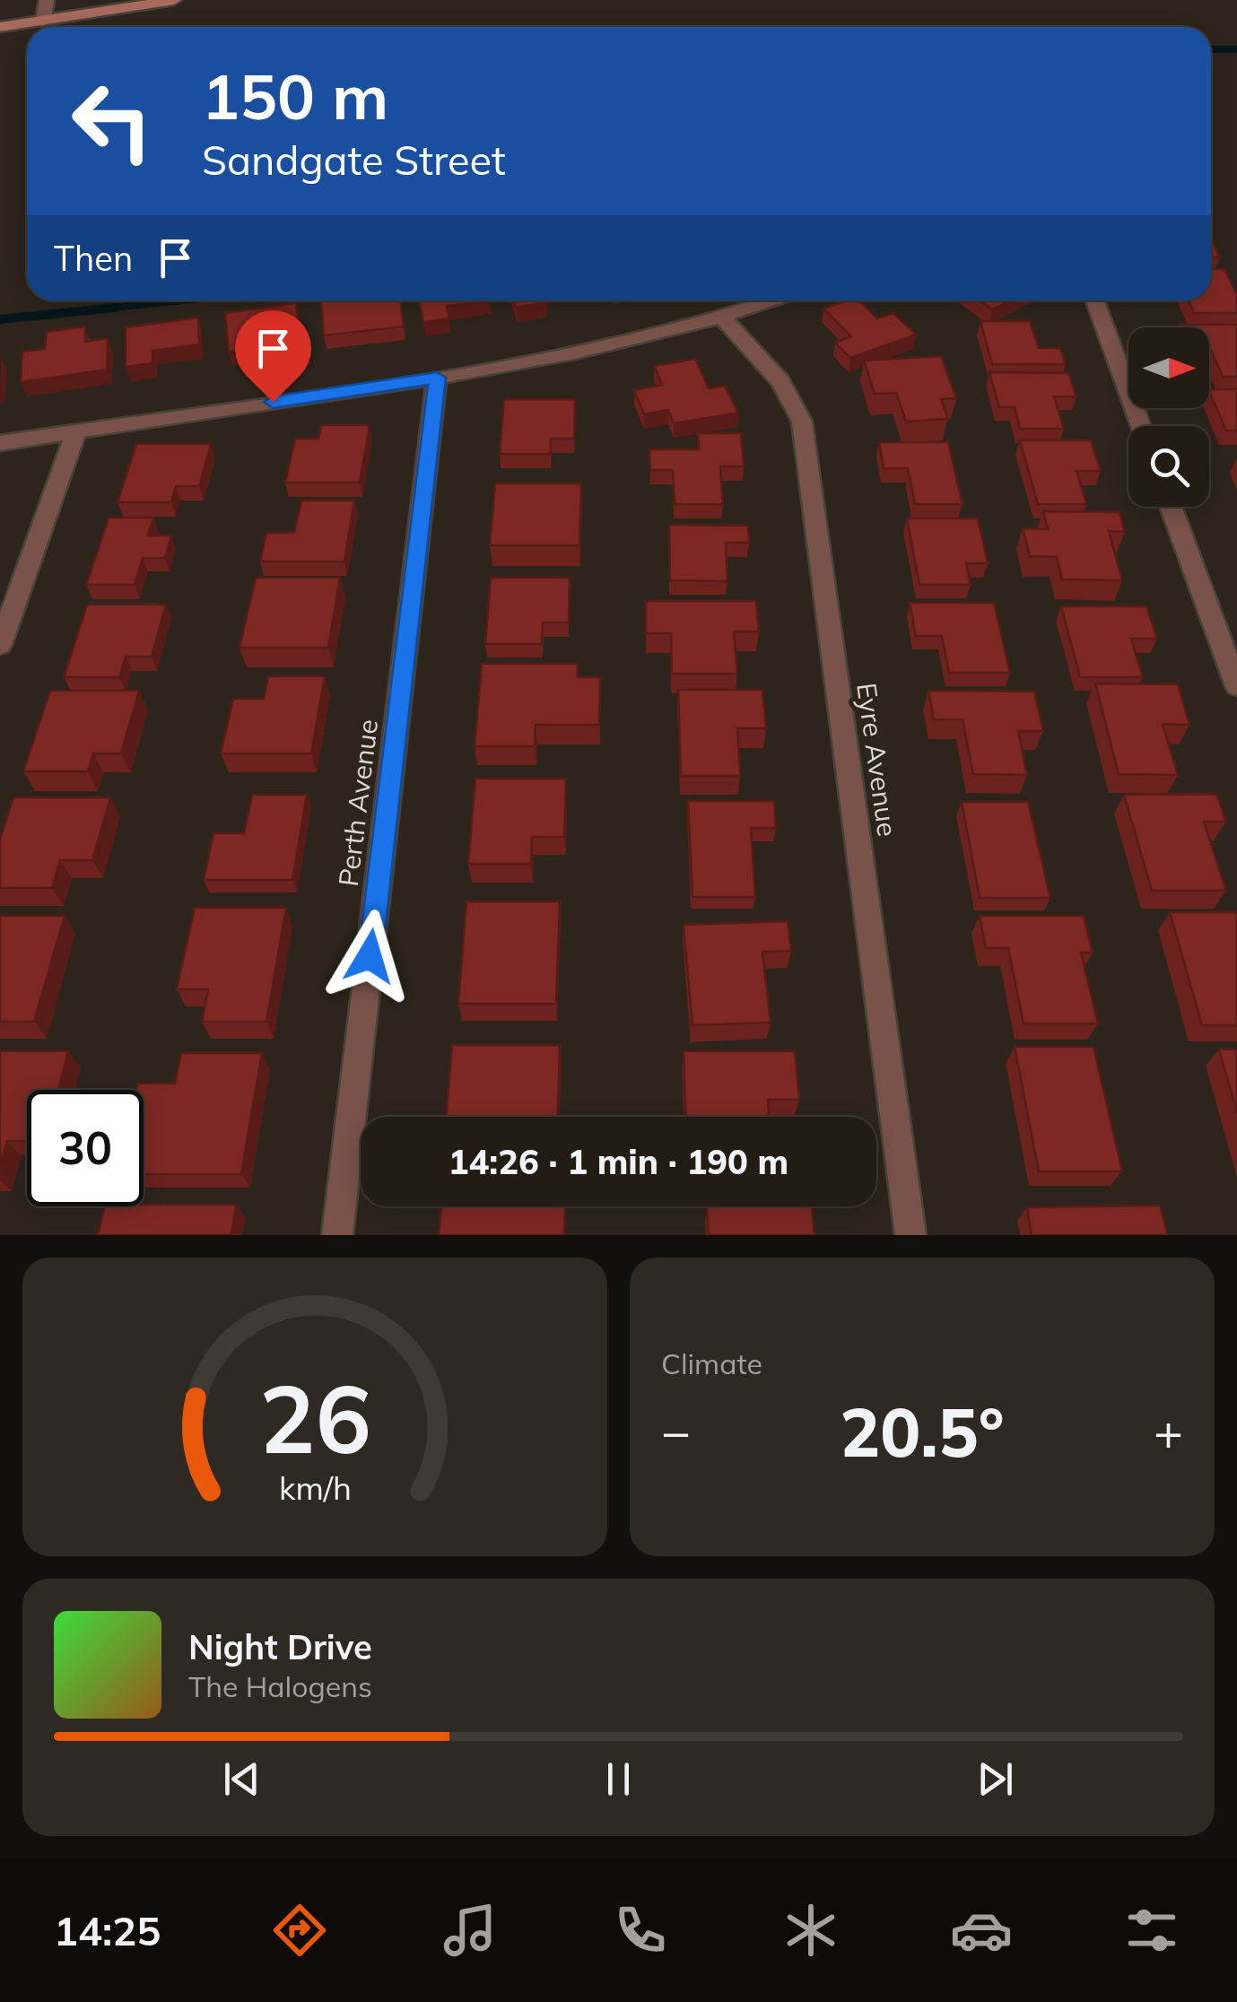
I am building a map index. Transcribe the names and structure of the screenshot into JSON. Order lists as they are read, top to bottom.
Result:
{
  "streets": {
    "street": ["Eyre Avenue", "Perth Avenue"]
  },
  "north": "right",
  "page": {
    "turn": ["150 m", "Sandgate Street"],
    "then": "Then",
    "limit": "30",
    "trip": "14:26 · 1 min · 190 m",
    "tile": "Climate",
    "heat": ["−", "20.5°", "+"],
    "song": ["Night Drive", "The Halogens"],
    "tabs": "14:25",
    "gauge": ["26", "km/h"]
  }
}
